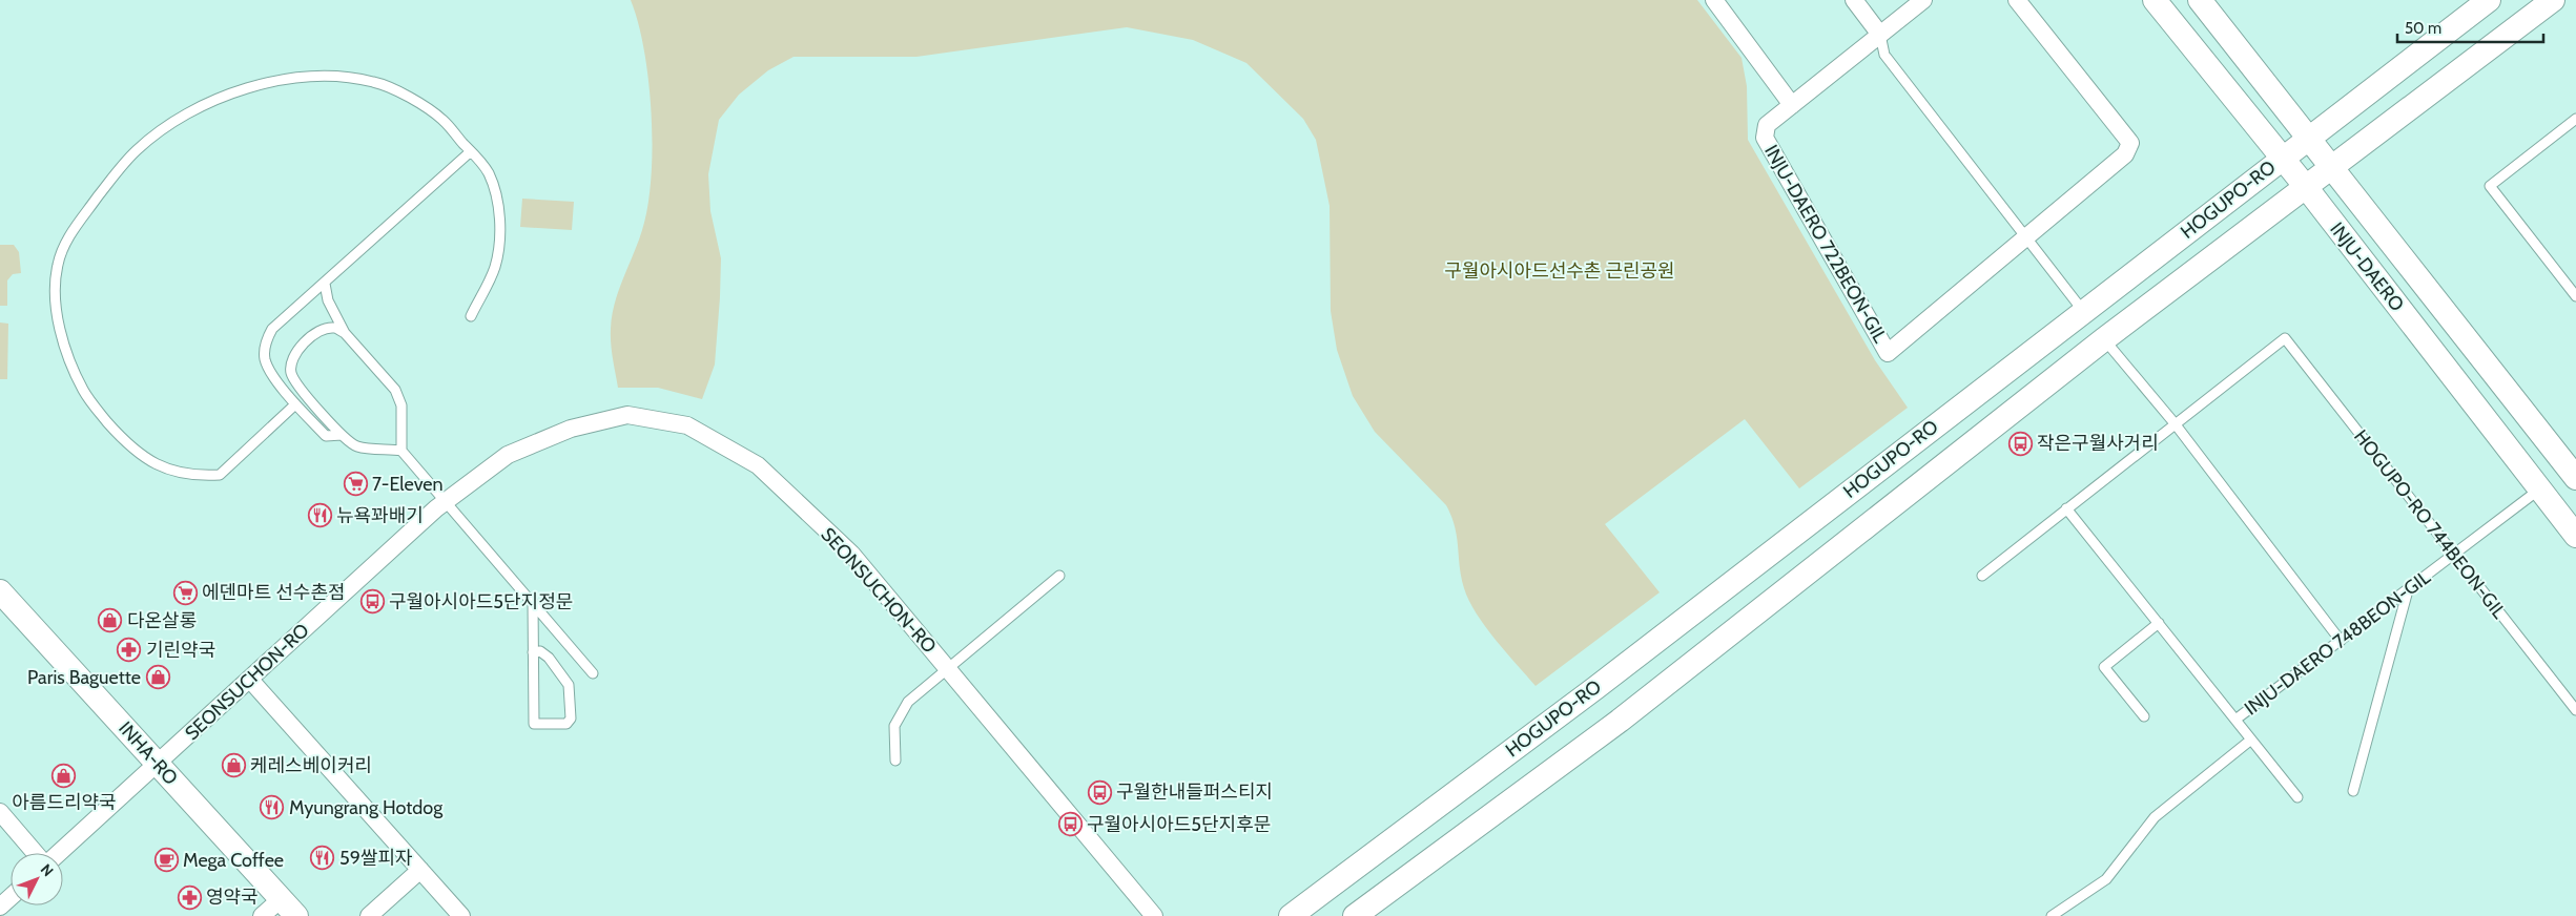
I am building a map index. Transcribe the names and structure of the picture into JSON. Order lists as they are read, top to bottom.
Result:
{
  "streets": {
    "main road": ["HOGUPO-RO", "INJU-DAERO", "INHA-RO"],
    "street": ["INJU-DAERO 722BEON-GIL", "SEONSUCHON-RO"],
    "lane": ["HOGUPO-RO 744BEON-GIL", "INJU-DAERO 748BEON-GIL"]
  },
  "crossings": [
    ["HOGUPO-RO", "INJU-DAERO"],
    ["INJU-DAERO", "INJU-DAERO 748BEON-GIL"],
    ["HOGUPO-RO 744BEON-GIL", "INJU-DAERO 748BEON-GIL"],
    ["SEONSUCHON-RO", "INHA-RO"]
  ],
  "parks": ["구월아시아드선수촌 근린공원"],
  "places": {
    "bus stop": [
      "작은구월사거리",
      "구월아시아드5단지정문",
      "구월한내들퍼스티지",
      "구월아시아드5단지후문"
    ],
    "supermarket": ["7-Eleven", "에덴마트 선수촌점"],
    "restaurant": ["뉴욕꽈배기", "Myungrang Hotdog", "59쌀피자"],
    "shop": [
      "다온살롱",
      "Paris Baguette",
      "케레스베이커리",
      "아름드리약국"
    ],
    "pharmacy": ["기린약국", "영약국"],
    "cafe": ["Mega Coffee"]
  },
  "scale_bar": "50 m",
  "north": "top right"
}
